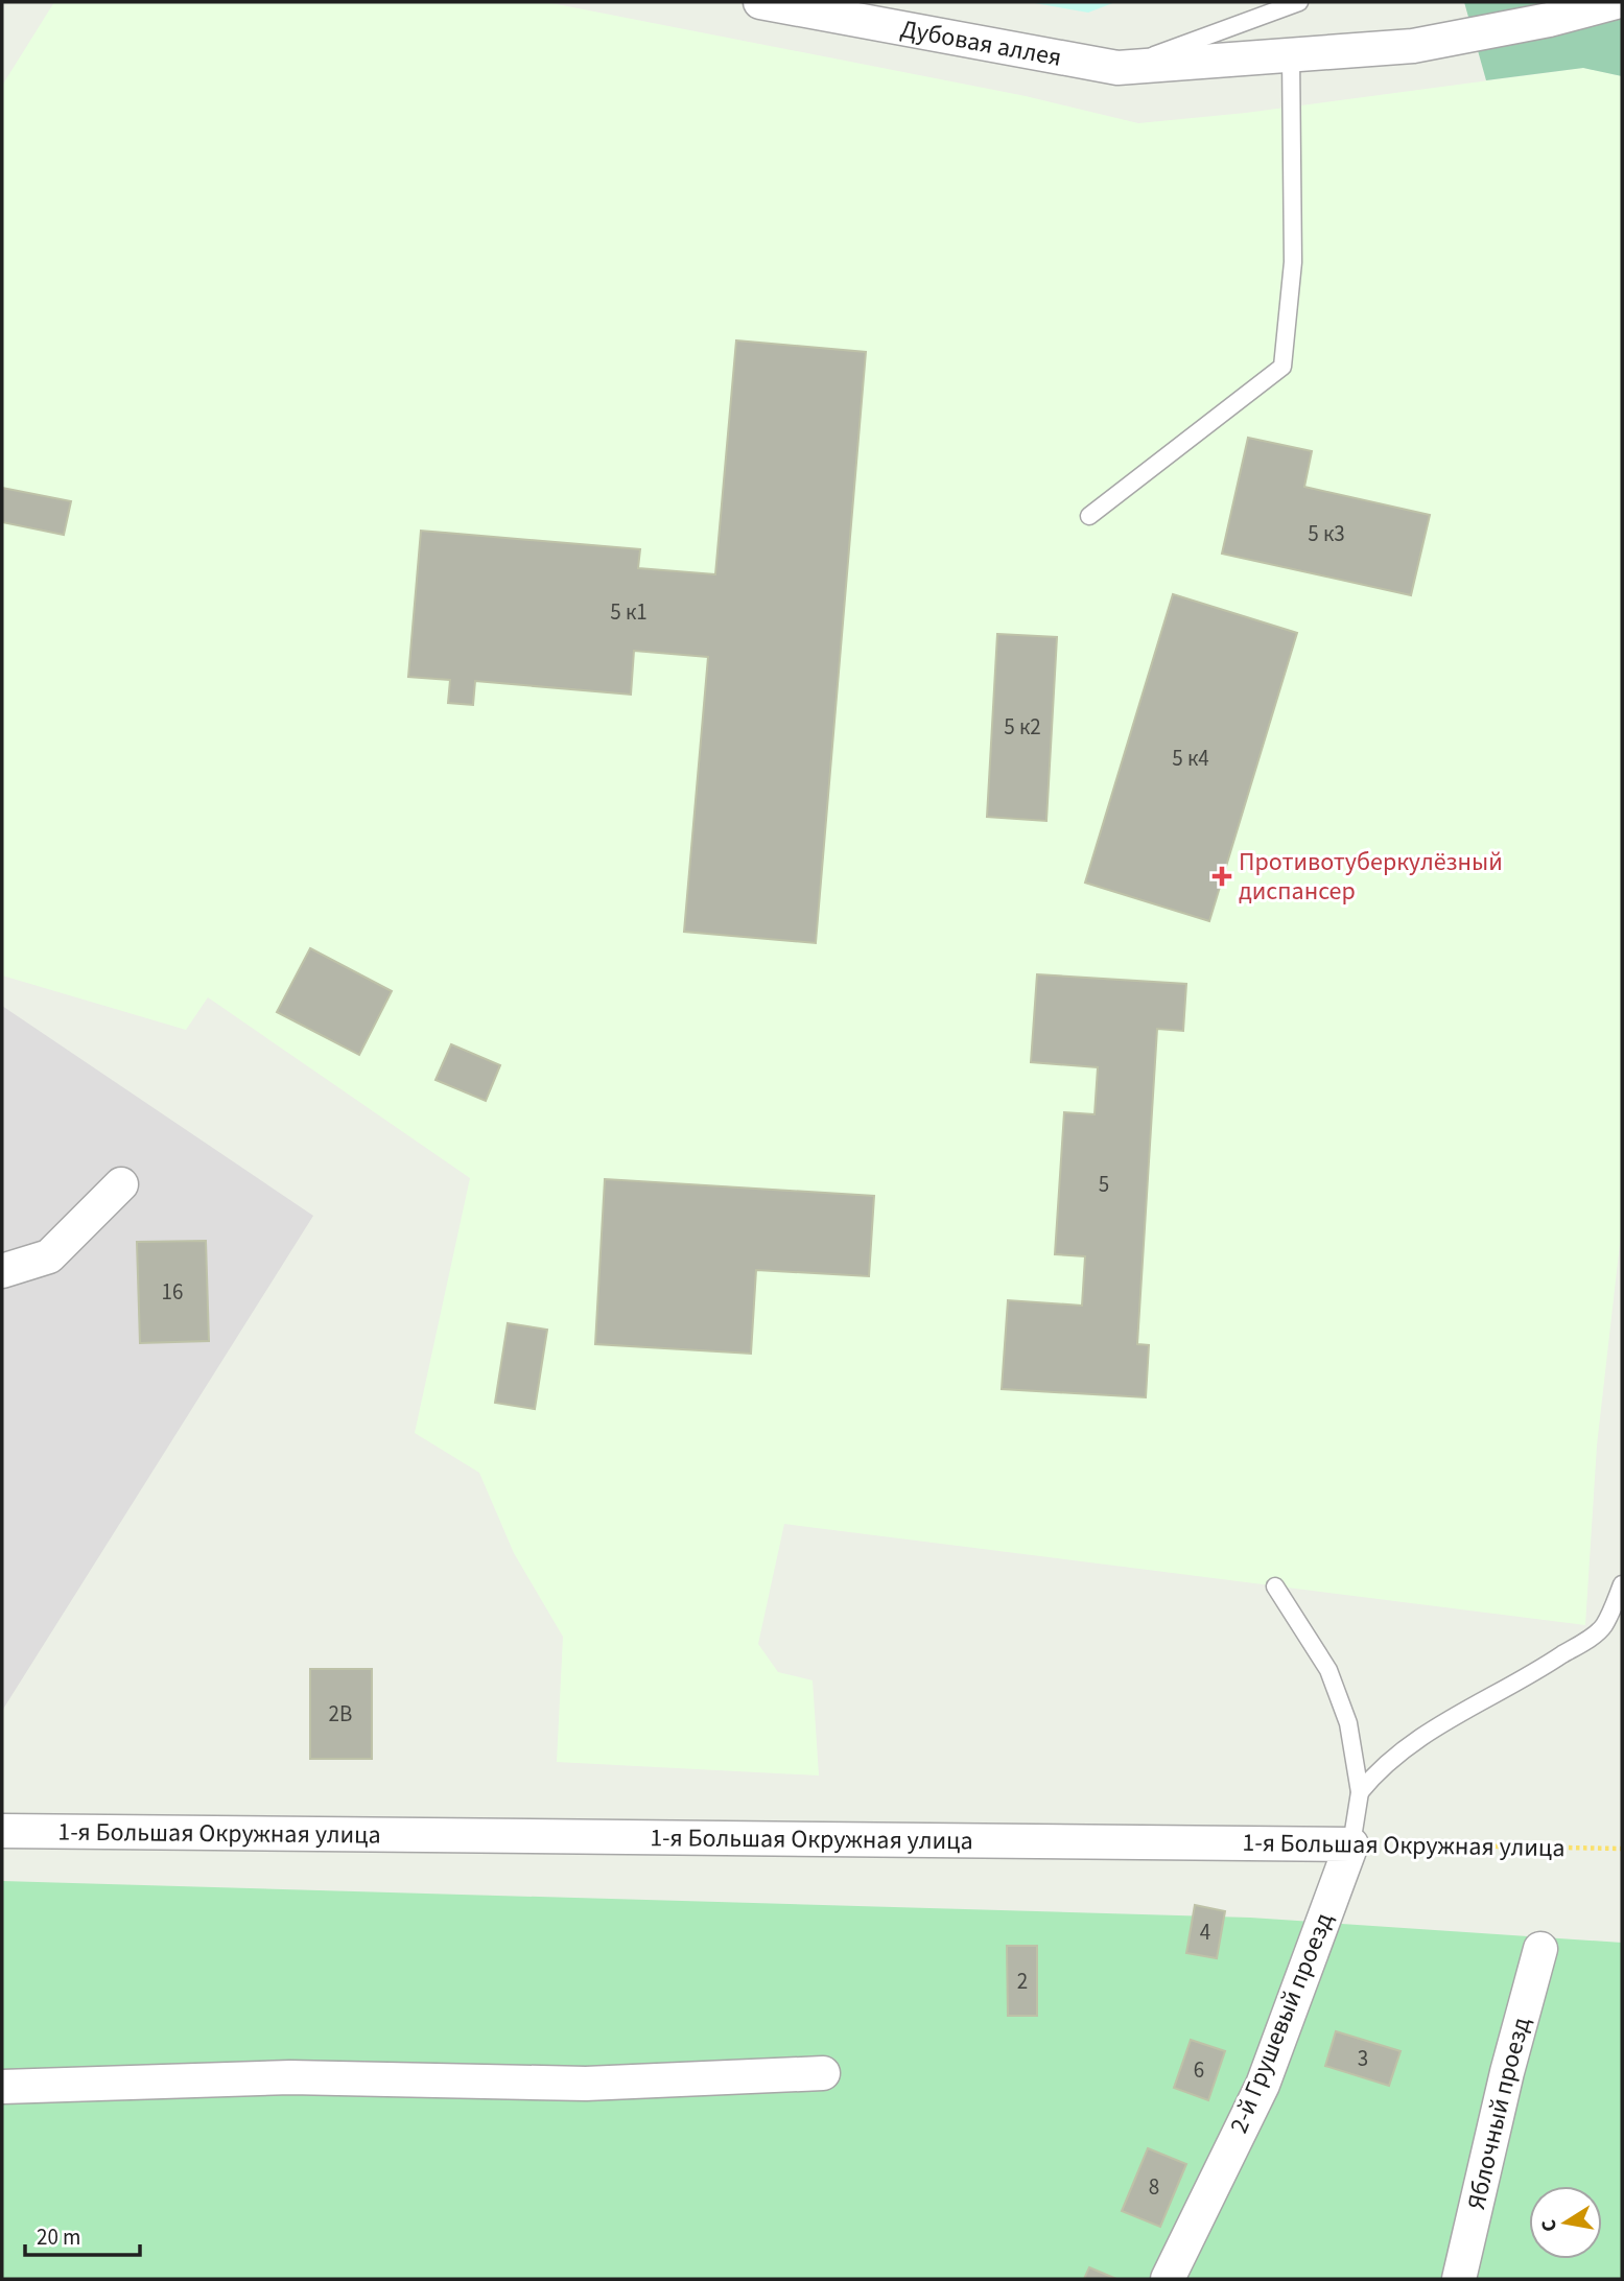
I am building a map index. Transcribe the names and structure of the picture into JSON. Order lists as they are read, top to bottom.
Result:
{
  "streets": {
    "street": [
      "Дубовая аллея",
      "1-я Большая Окружная улица",
      "2-й Грушевый проезд",
      "Яблочный проезд"
    ]
  },
  "crossings": [
    ["1-я Большая Окружная улица", "2-й Грушевый проезд"]
  ],
  "places": {
    "health": ["Противотуберкулёзный диспансер"]
  },
  "house_numbers": [
    "5 к3",
    "5 к1",
    "5 к2",
    "5 к4",
    "5",
    "16",
    "2В",
    "4",
    "2",
    "3",
    "6",
    "8"
  ],
  "scale_bar": "20 m",
  "north": "left"
}
